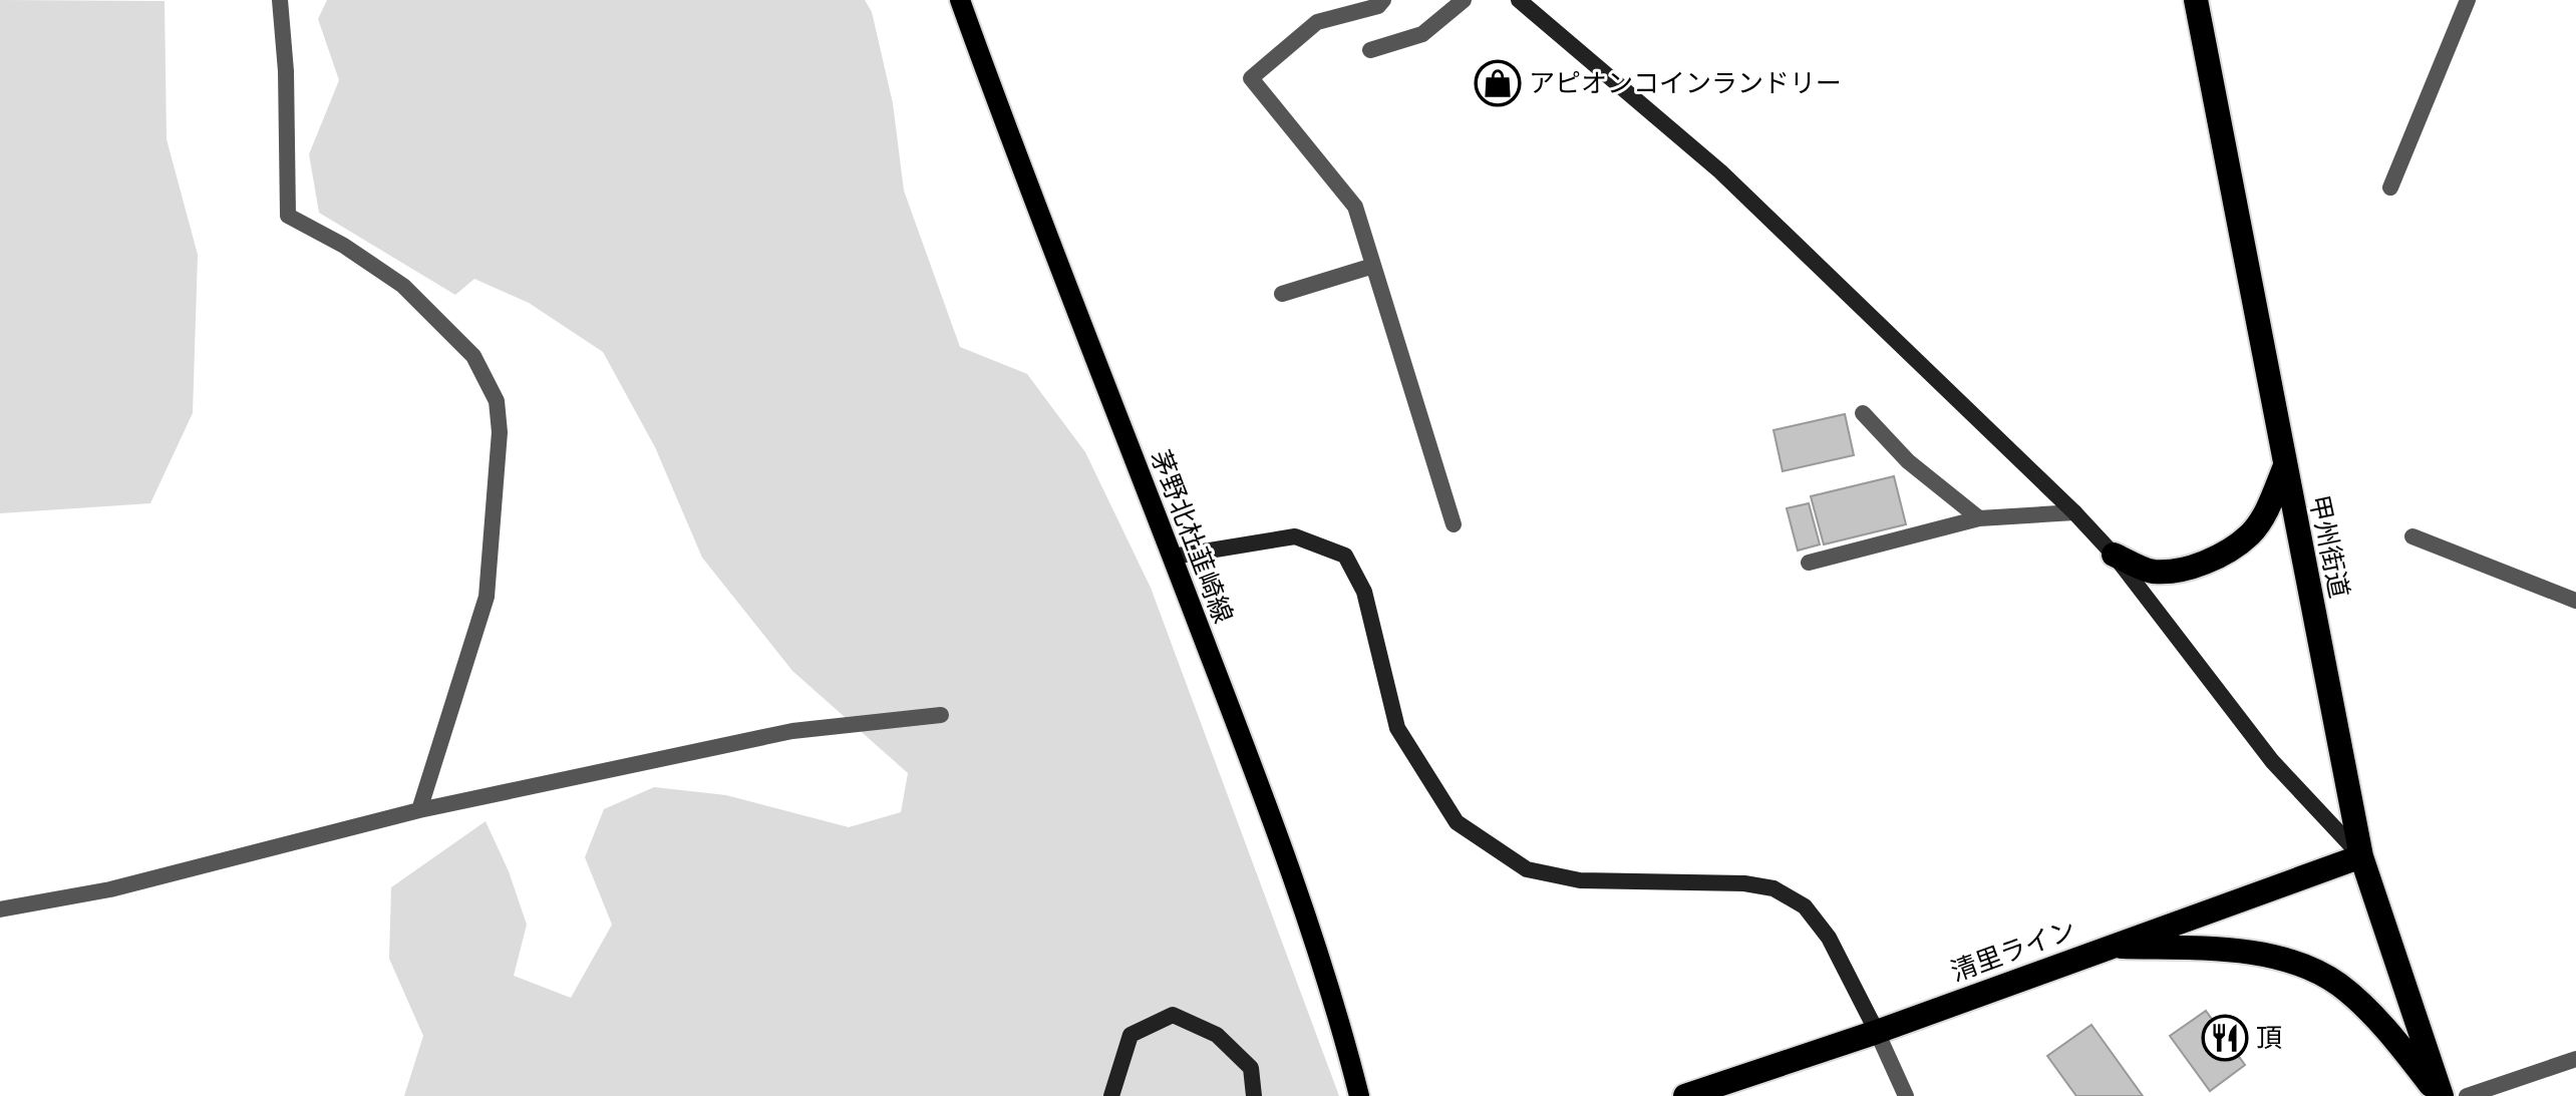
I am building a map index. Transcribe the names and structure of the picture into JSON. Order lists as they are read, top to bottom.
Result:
{
  "streets": {
    "highway": ["甲州街道", "清里ライン"],
    "main road": ["茅野北杜韮崎線"]
  },
  "crossings": [
    ["甲州街道", "清里ライン"]
  ],
  "places": {
    "shop": ["アピオンコインランドリー"],
    "restaurant": ["頂"]
  }
}
